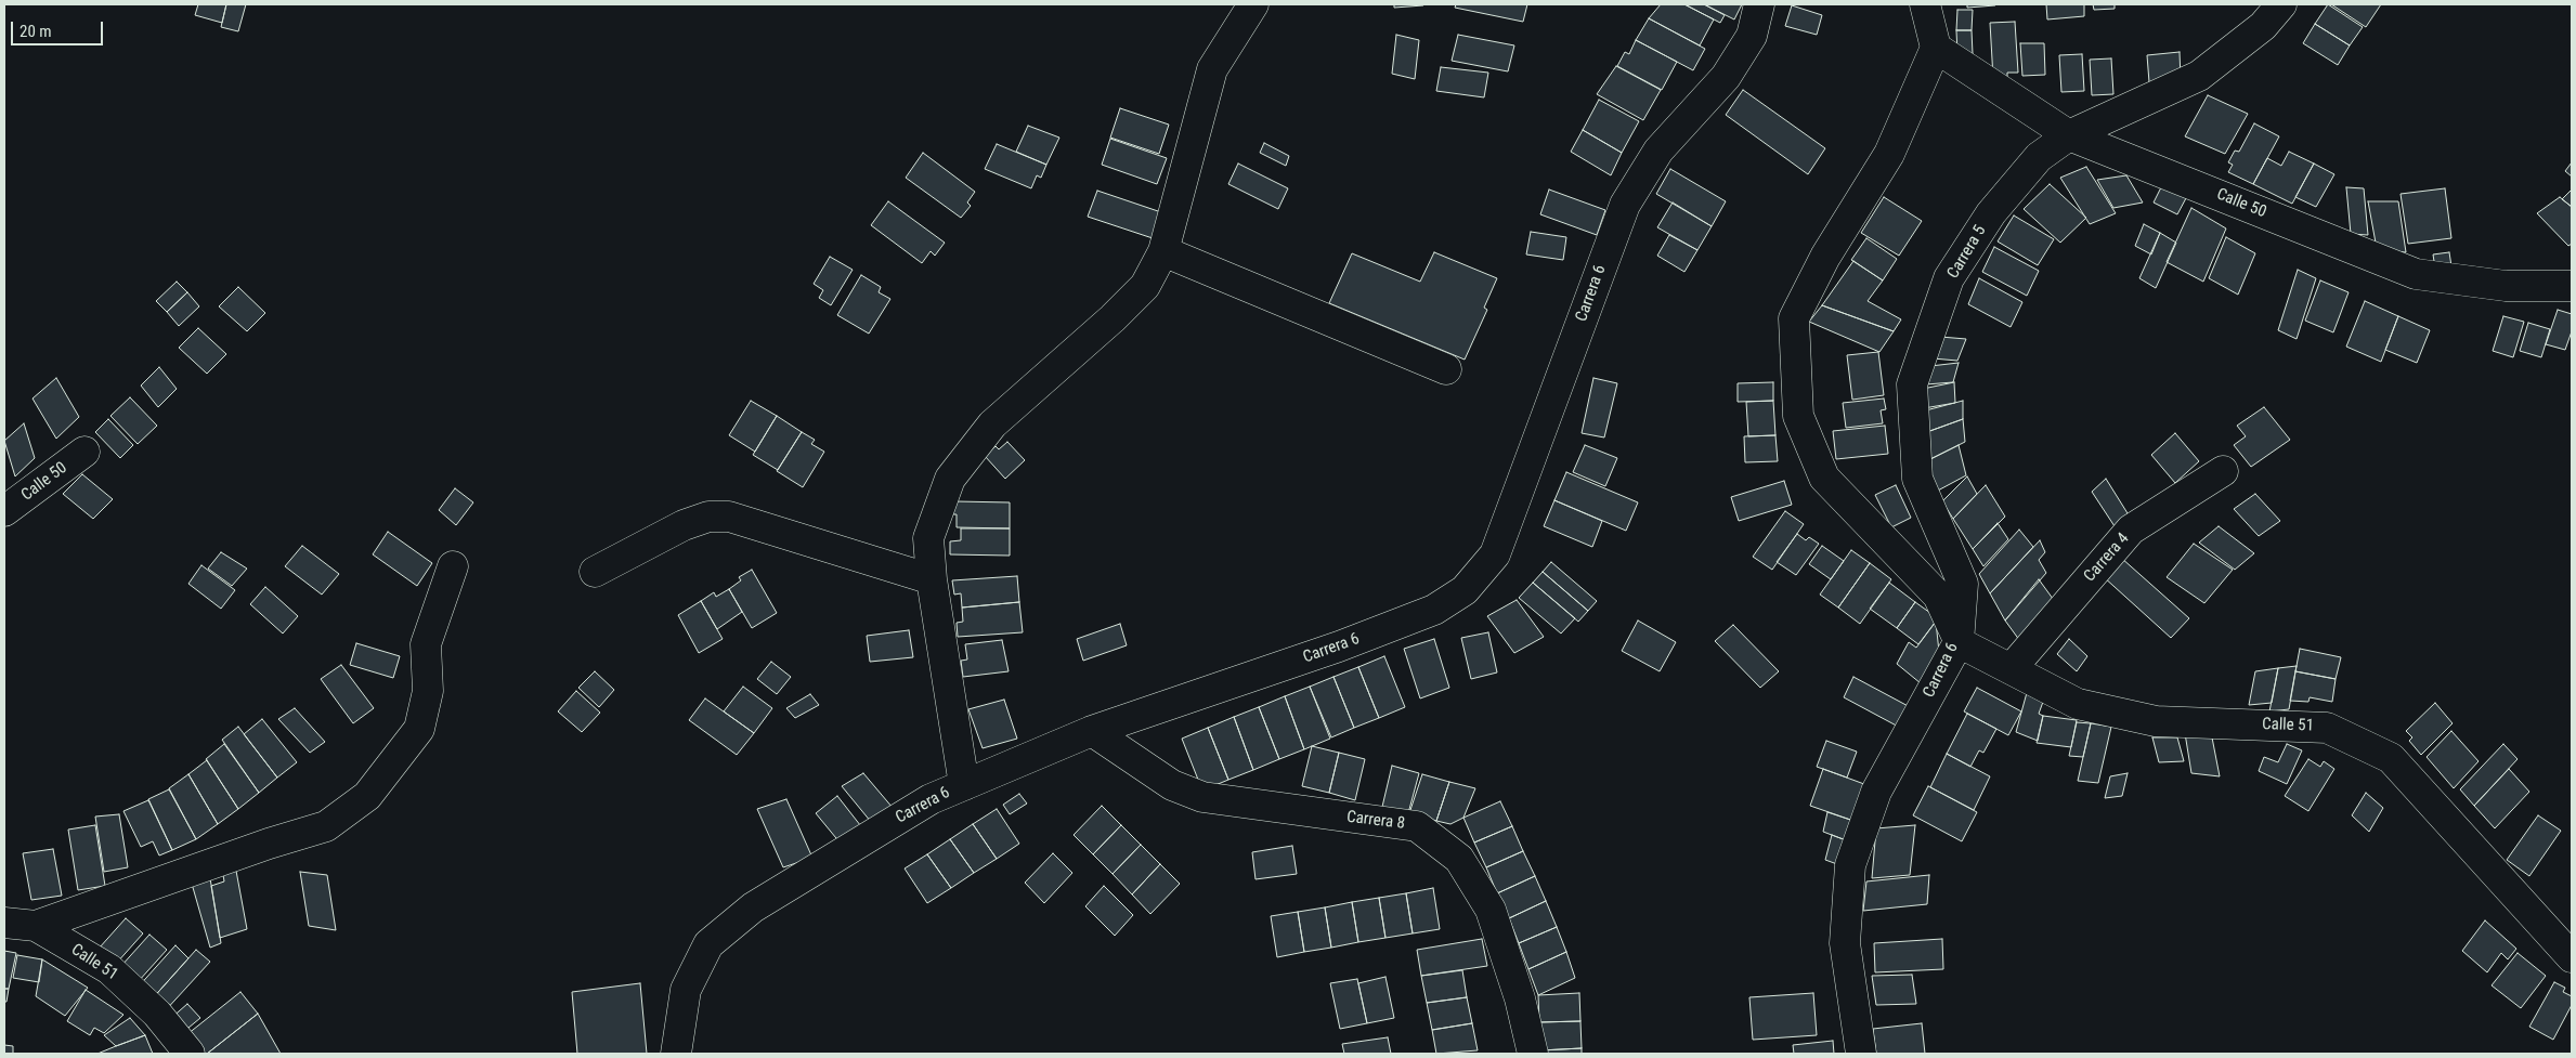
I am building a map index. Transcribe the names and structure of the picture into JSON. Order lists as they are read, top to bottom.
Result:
{
  "streets": {
    "street": [
      "Calle 50",
      "Carrera 5",
      "Carrera 6",
      "Carrera 4",
      "Calle 51",
      "Carrera 8"
    ]
  },
  "crossings": [
    ["Calle 50", "Carrera 5"],
    ["Calle 50", "Carrera 6"],
    ["Carrera 5", "Carrera 6"],
    ["Carrera 5", "Calle 51"],
    ["Carrera 6", "Calle 51"],
    ["Carrera 6", "Carrera 8"],
    ["Carrera 4", "Calle 51"]
  ],
  "scale_bar": "20 m"
}
